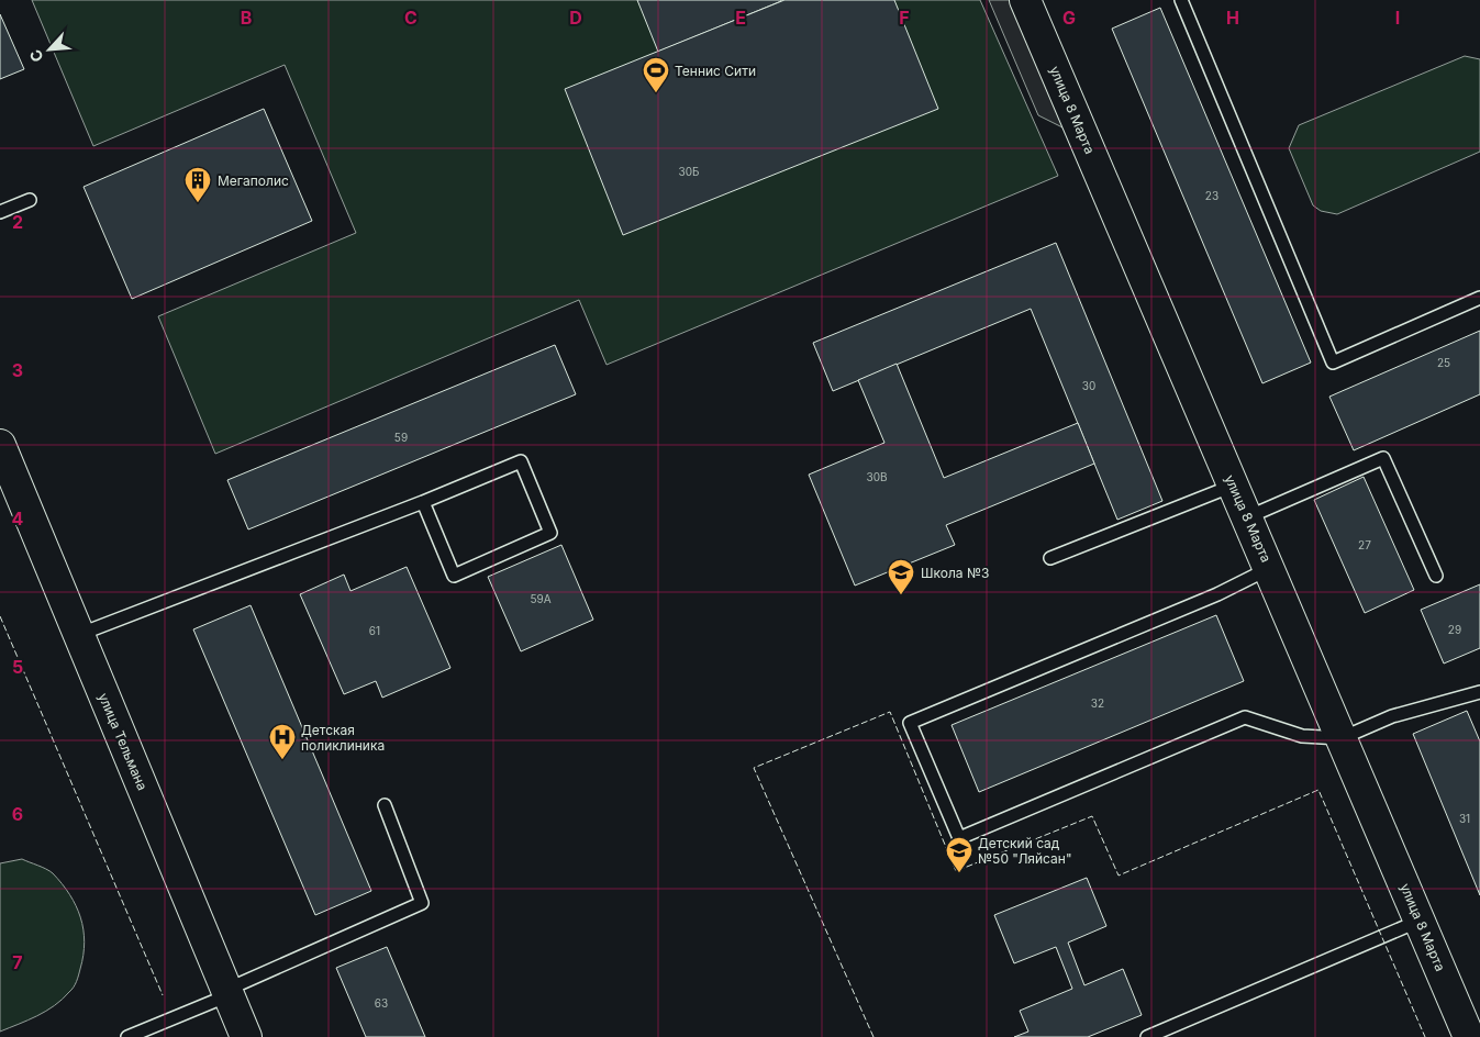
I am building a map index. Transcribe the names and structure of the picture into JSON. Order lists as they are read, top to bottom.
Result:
{
  "streets": {
    "street": ["улица 8 Марта", "улица Тельмана"]
  },
  "places": {
    "sports": ["Теннис Сити"],
    "building": ["Мегаполис"],
    "school or university": ["Школа №3", "Детский сад №50 \"Ляйсан\""],
    "hospital": ["Детская поликлиника"]
  },
  "house_numbers": [
    "30Б",
    "23",
    "25",
    "30",
    "59",
    "30В",
    "27",
    "59А",
    "29",
    "61",
    "32",
    "31",
    "63"
  ],
  "north": "bottom left",
  "grid": {
    "columns": [
      "B",
      "C",
      "D",
      "E",
      "F",
      "G",
      "H",
      "I"
    ],
    "rows": [
      "2",
      "3",
      "4",
      "5",
      "6",
      "7"
    ]
  }
}
